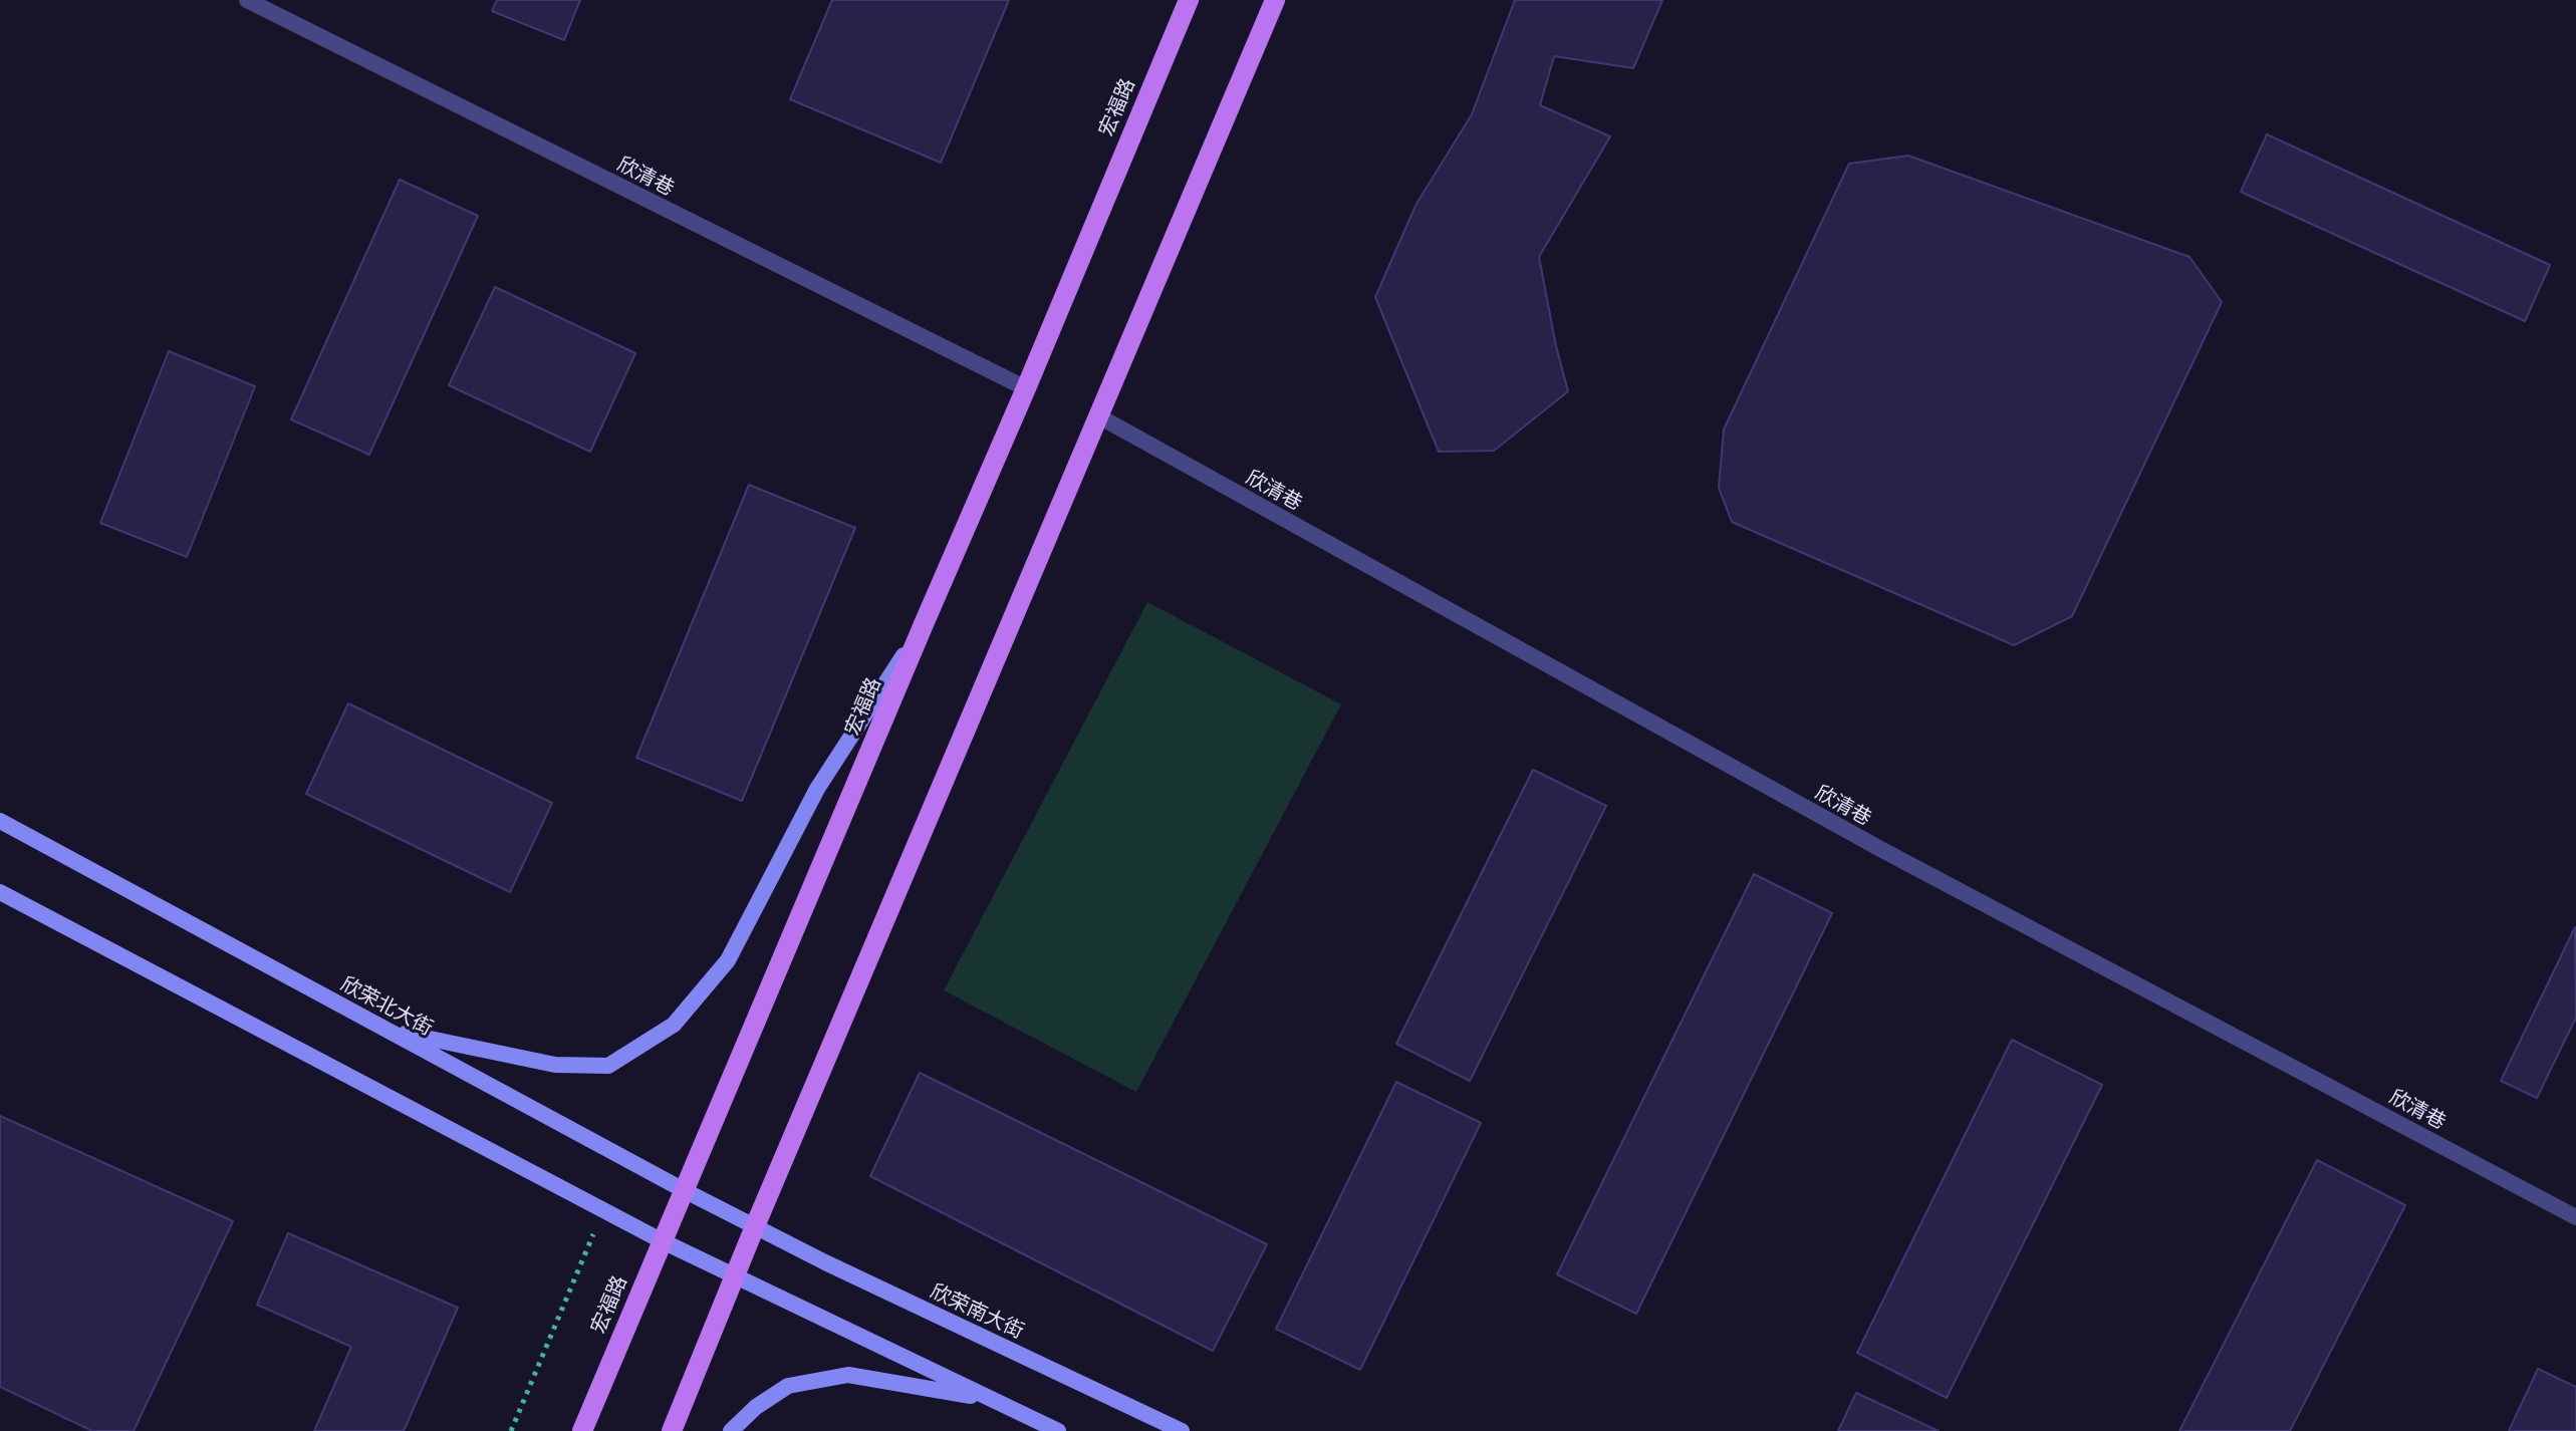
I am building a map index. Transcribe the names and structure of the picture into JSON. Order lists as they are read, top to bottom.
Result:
{
  "streets": {
    "main road": ["宏福路"],
    "street": ["欣清巷", "欣荣北大街", "欣荣南大街"]
  },
  "crossings": [
    ["宏福路", "欣清巷"],
    ["宏福路", "欣荣北大街"],
    ["欣荣北大街", "欣荣南大街"]
  ]
}
